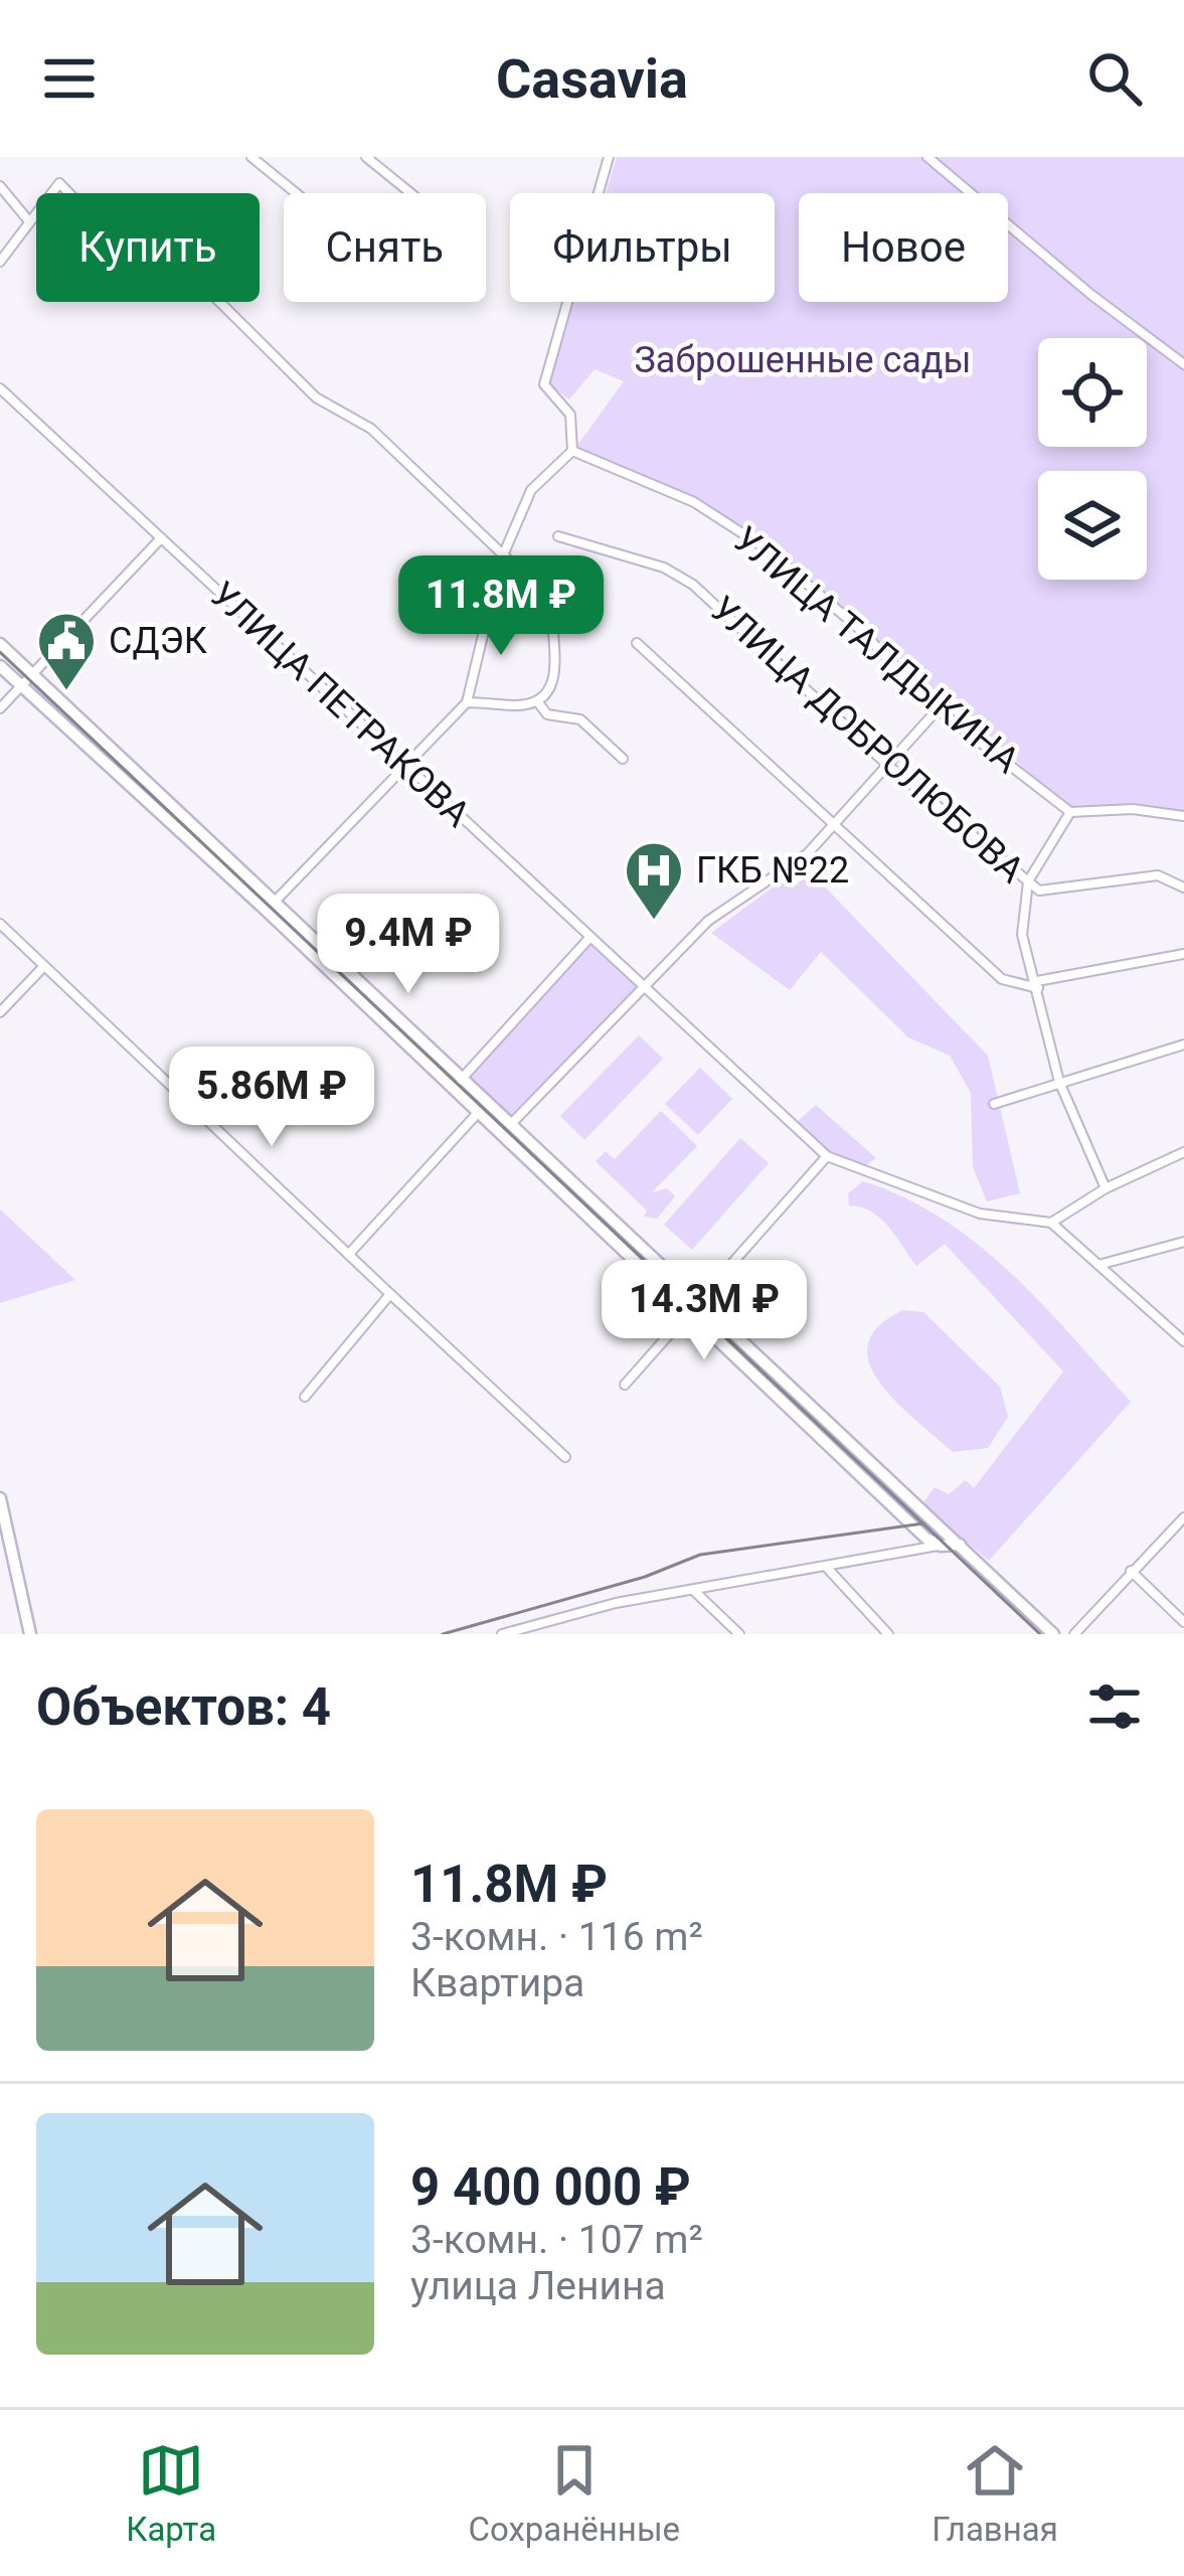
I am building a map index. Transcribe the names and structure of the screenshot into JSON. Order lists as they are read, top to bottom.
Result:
{
  "streets": {
    "street": ["УЛИЦА ТАЛДЫКИНА", "УЛИЦА ПЕТРАКОВА", "УЛИЦА ДОБРОЛЮБОВА"]
  },
  "parks": ["Заброшенные сады"],
  "places": {
    "public building": ["СДЭК"],
    "hospital": ["ГКБ №22"]
  },
  "page": {
    "header": "Casavia",
    "chip": [
      "Купить",
      "Снять",
      "Фильтры",
      "Новое"
    ],
    "price": [
      "11.8M ₽",
      "9.4M ₽",
      "5.86M ₽",
      "14.3M ₽"
    ],
    "heading": "Объектов: 4",
    "list": [
      {
        "name": "11.8M ₽",
        "note": "3-комн. · 116 m² · Квартира"
      },
      {
        "name": "9 400 000 ₽",
        "note": "3-комн. · 107 m² · улица Ленина"
      }
    ],
    "tabs": ["Карта", "Сохранённые", "Главная"]
  }
}
